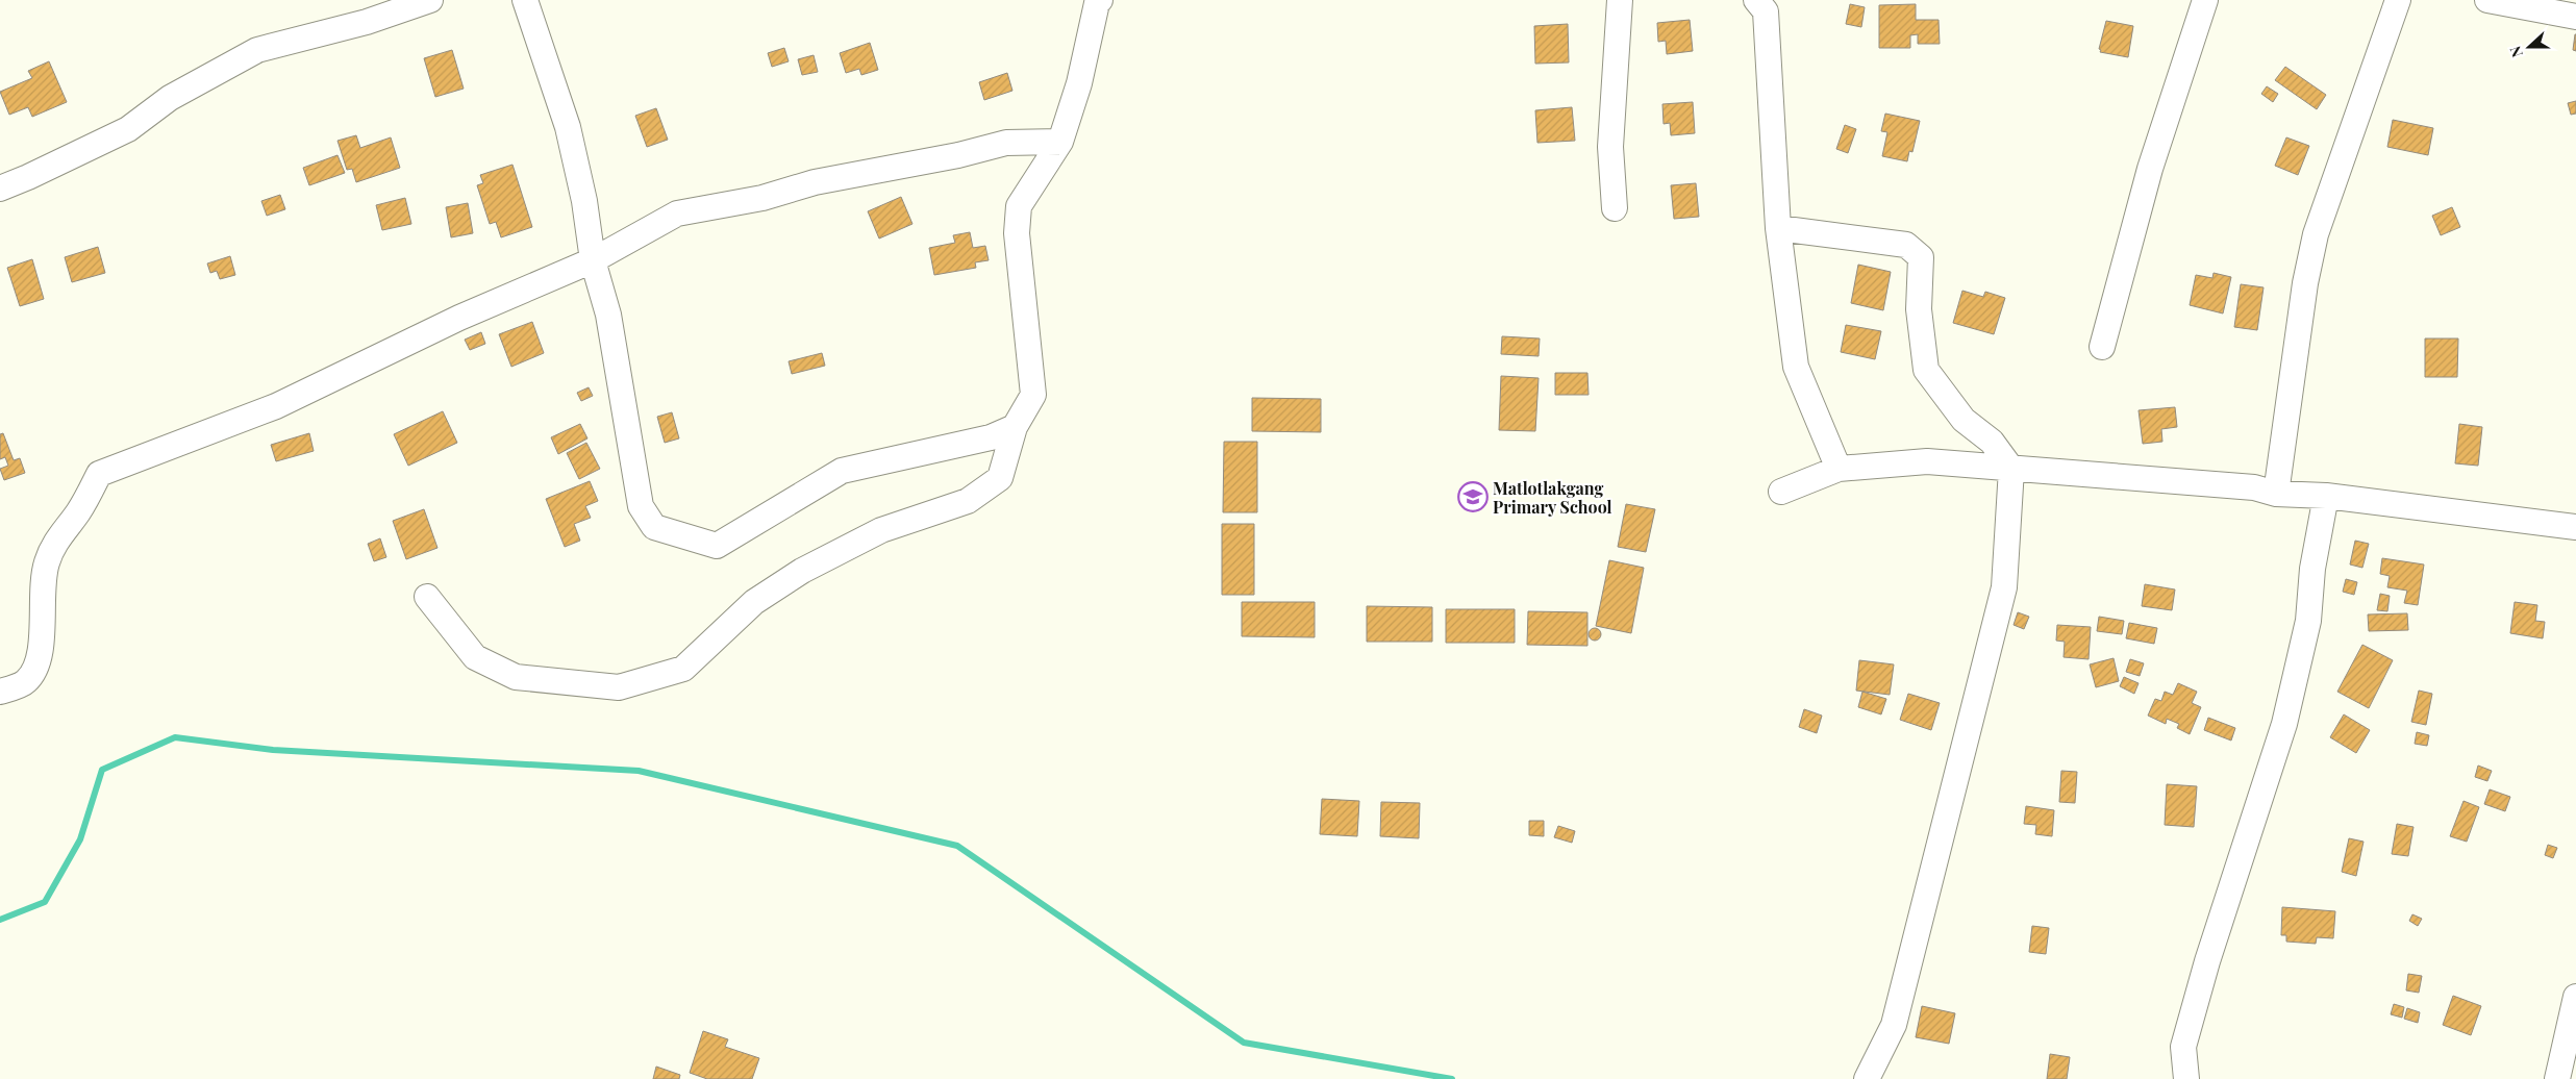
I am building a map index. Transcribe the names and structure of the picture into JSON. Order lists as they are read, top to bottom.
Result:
{
  "places": {
    "school or university": ["Matlotlakgang Primary School"]
  },
  "north": "left"
}
